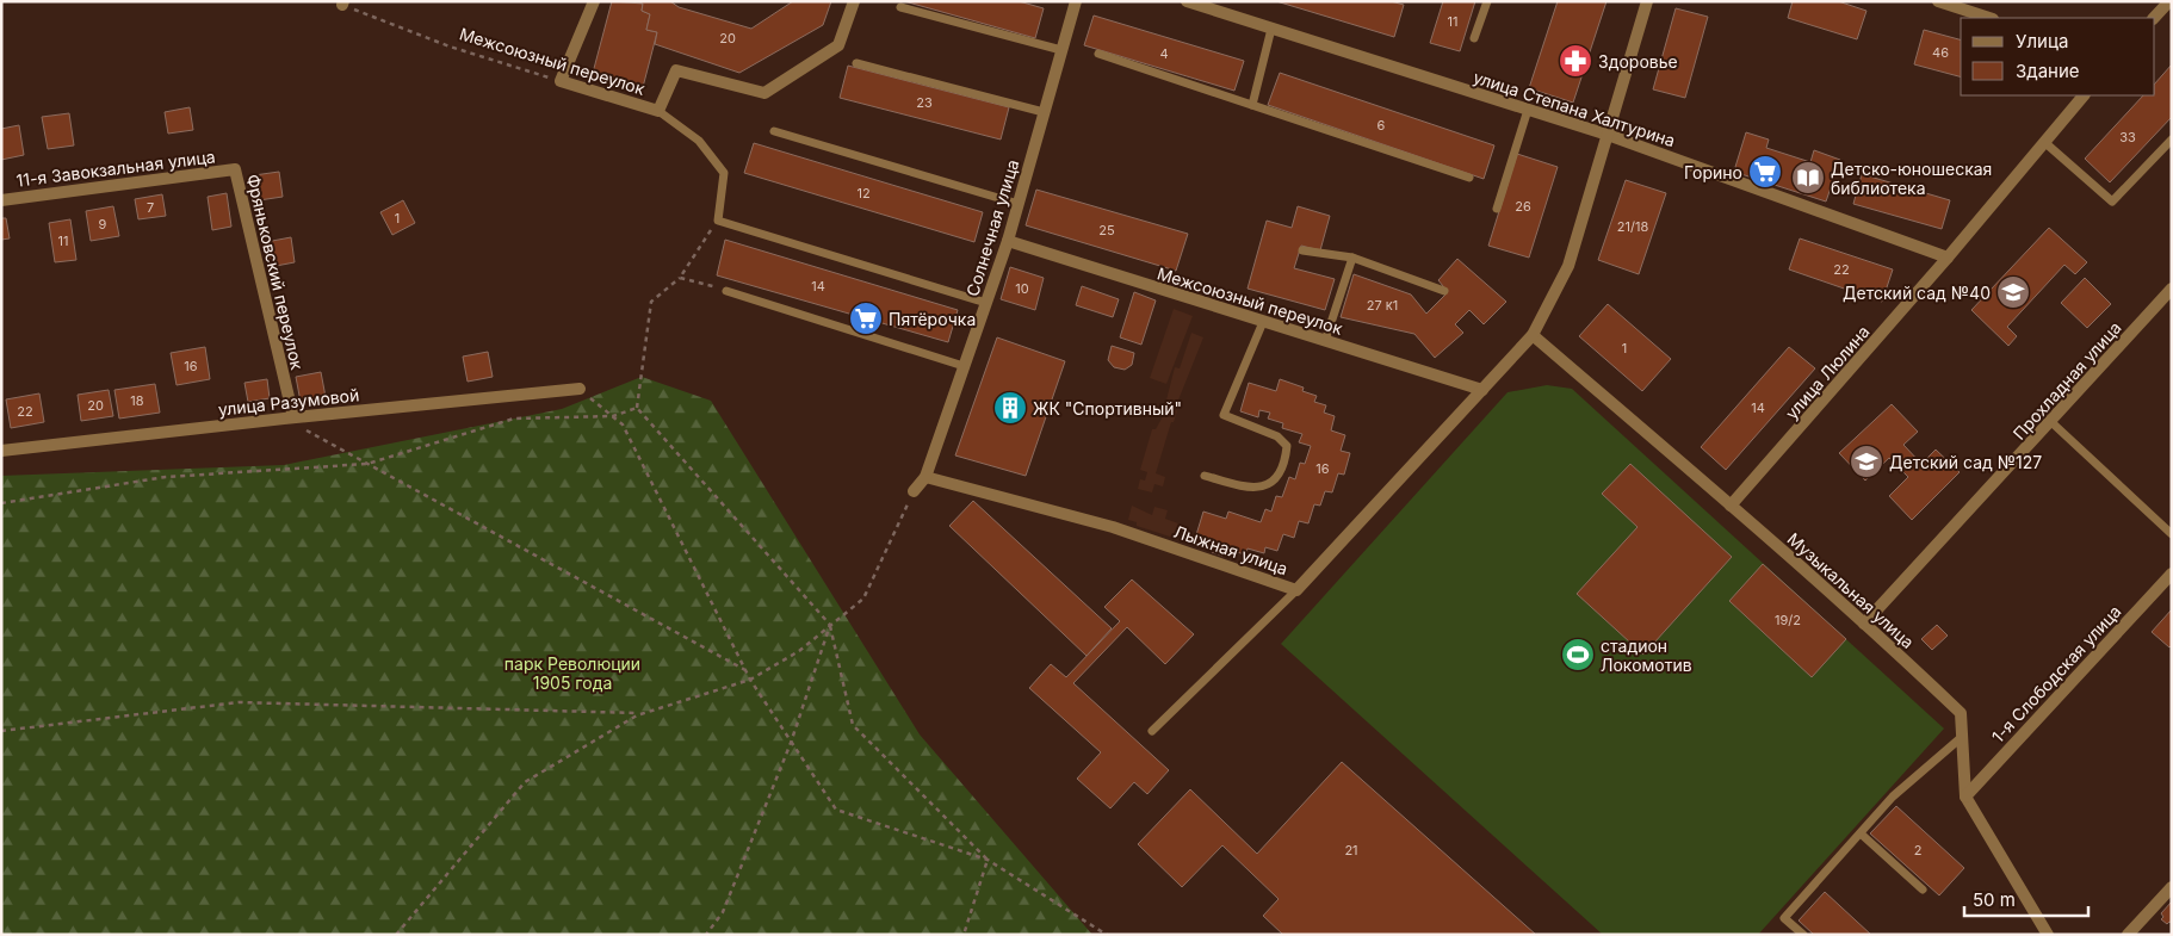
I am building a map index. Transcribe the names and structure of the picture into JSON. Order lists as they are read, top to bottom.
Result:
{
  "streets": {
    "street": [
      "Межсоюзный переулок",
      "улица Степана Халтурина",
      "11-я Завокзальная улица",
      "Солнечная улица",
      "Фряньковский переулок",
      "улица Люлина",
      "Прохладная улица",
      "улица Разумовой",
      "Лыжная улица",
      "Музыкальная улица",
      "1-я Слободская улица"
    ]
  },
  "crossings": [
    ["Межсоюзный переулок", "Солнечная улица"],
    ["Межсоюзный переулок", "Лыжная улица"],
    ["улица Степана Халтурина", "улица Люлина"],
    ["улица Степана Халтурина", "Лыжная улица"],
    ["11-я Завокзальная улица", "Фряньковский переулок"],
    ["Солнечная улица", "Лыжная улица"],
    ["Фряньковский переулок", "улица Разумовой"],
    ["улица Люлина", "Музыкальная улица"],
    ["Прохладная улица", "Музыкальная улица"],
    ["Лыжная улица", "Музыкальная улица"],
    ["Музыкальная улица", "1-я Слободская улица"]
  ],
  "parks": ["парк Революции 1905 года"],
  "places": {
    "pharmacy": ["Здоровье"],
    "supermarket": ["Горино", "Пятёрочка"],
    "library": ["Детско-юношеская библиотека"],
    "school or university": ["Детский сад №40", "Детский сад №127"],
    "building": ["ЖК \"Спортивный\""],
    "sports": ["стадион Локомотив"]
  },
  "house_numbers": [
    "11",
    "20",
    "46",
    "4",
    "23",
    "6",
    "33",
    "12",
    "26",
    "7",
    "1",
    "9",
    "21/18",
    "25",
    "11",
    "22",
    "14",
    "10",
    "27 к1",
    "1",
    "16",
    "18",
    "20",
    "14",
    "22",
    "16",
    "19/2",
    "21",
    "2"
  ],
  "legend": ["Улица", "Здание"],
  "scale_bar": "50 m"
}
